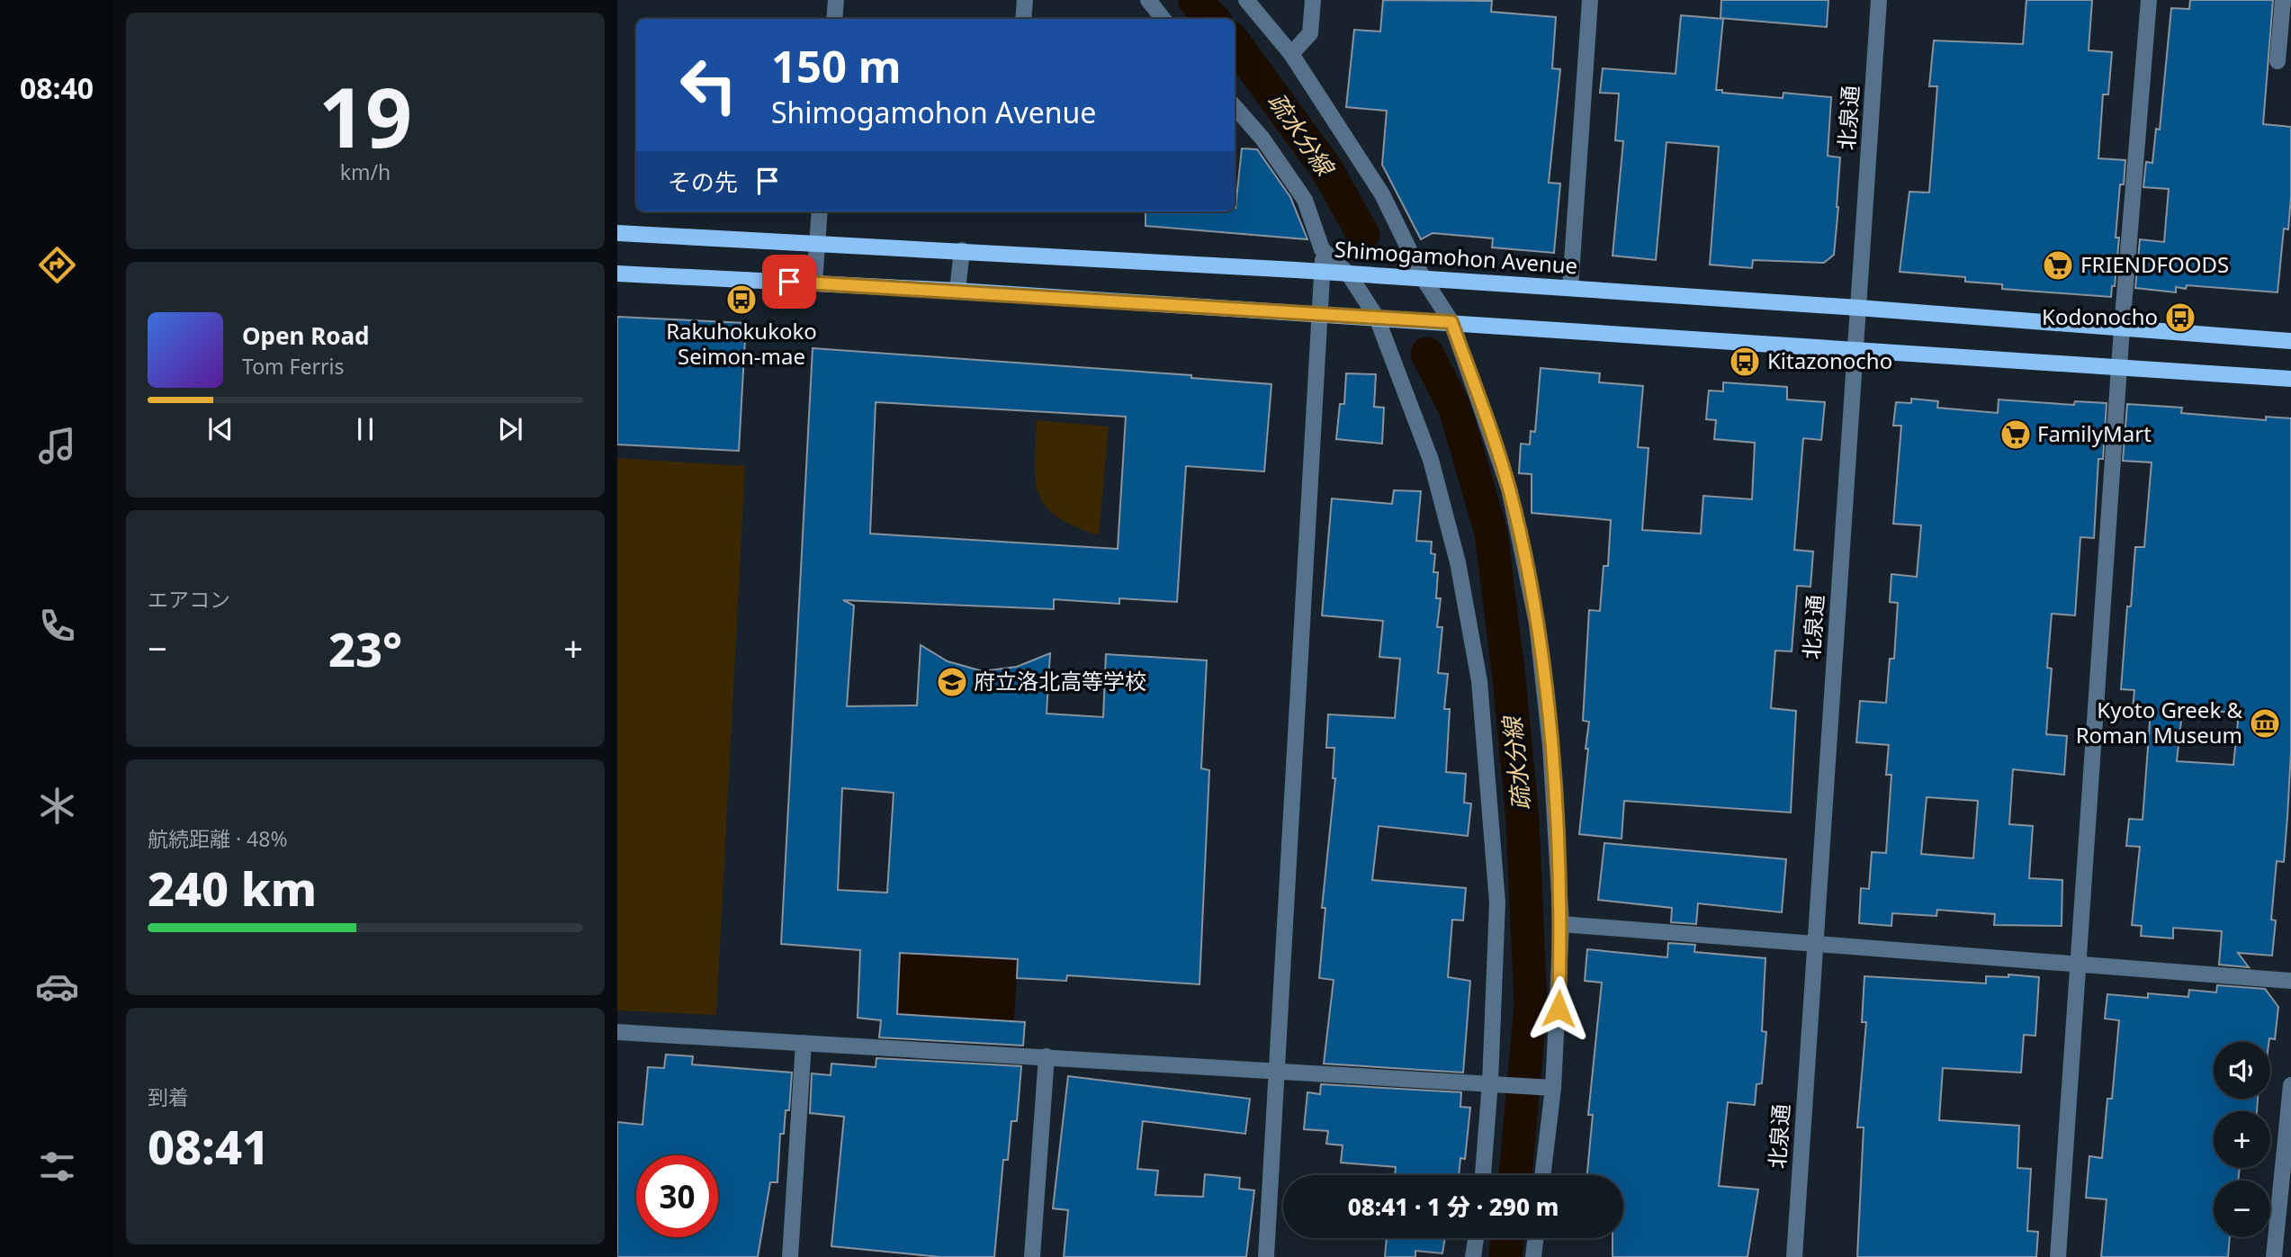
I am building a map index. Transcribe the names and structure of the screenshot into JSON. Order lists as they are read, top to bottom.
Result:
{
  "streets": {
    "main road": ["Shimogamohon Avenue"],
    "street": ["北泉通"]
  },
  "crossings": [
    ["北泉通", "Shimogamohon Avenue"]
  ],
  "water": ["疏水分線"],
  "places": {
    "supermarket": ["FRIENDFOODS", "FamilyMart"],
    "bus stop": ["Rakuhokukoko Seimon-mae", "Kodonocho", "Kitazonocho"],
    "school or university": ["府立洛北高等学校"],
    "museum": ["Kyoto Greek & Roman Museum"]
  },
  "page": {
    "tabs": "08:40",
    "tile": [
      ["19", "km/h"],
      "エアコン",
      ["航続距離 · 48%", "240 km"],
      ["到着", "08:41"]
    ],
    "turn": ["150 m", "Shimogamohon Avenue"],
    "then": "その先",
    "song": ["Open Road", "Tom Ferris"],
    "heat": ["−", "23°", "+"],
    "map_buttons": ["+", "−"],
    "limit": "30",
    "trip": "08:41 · 1 分 · 290 m"
  }
}
